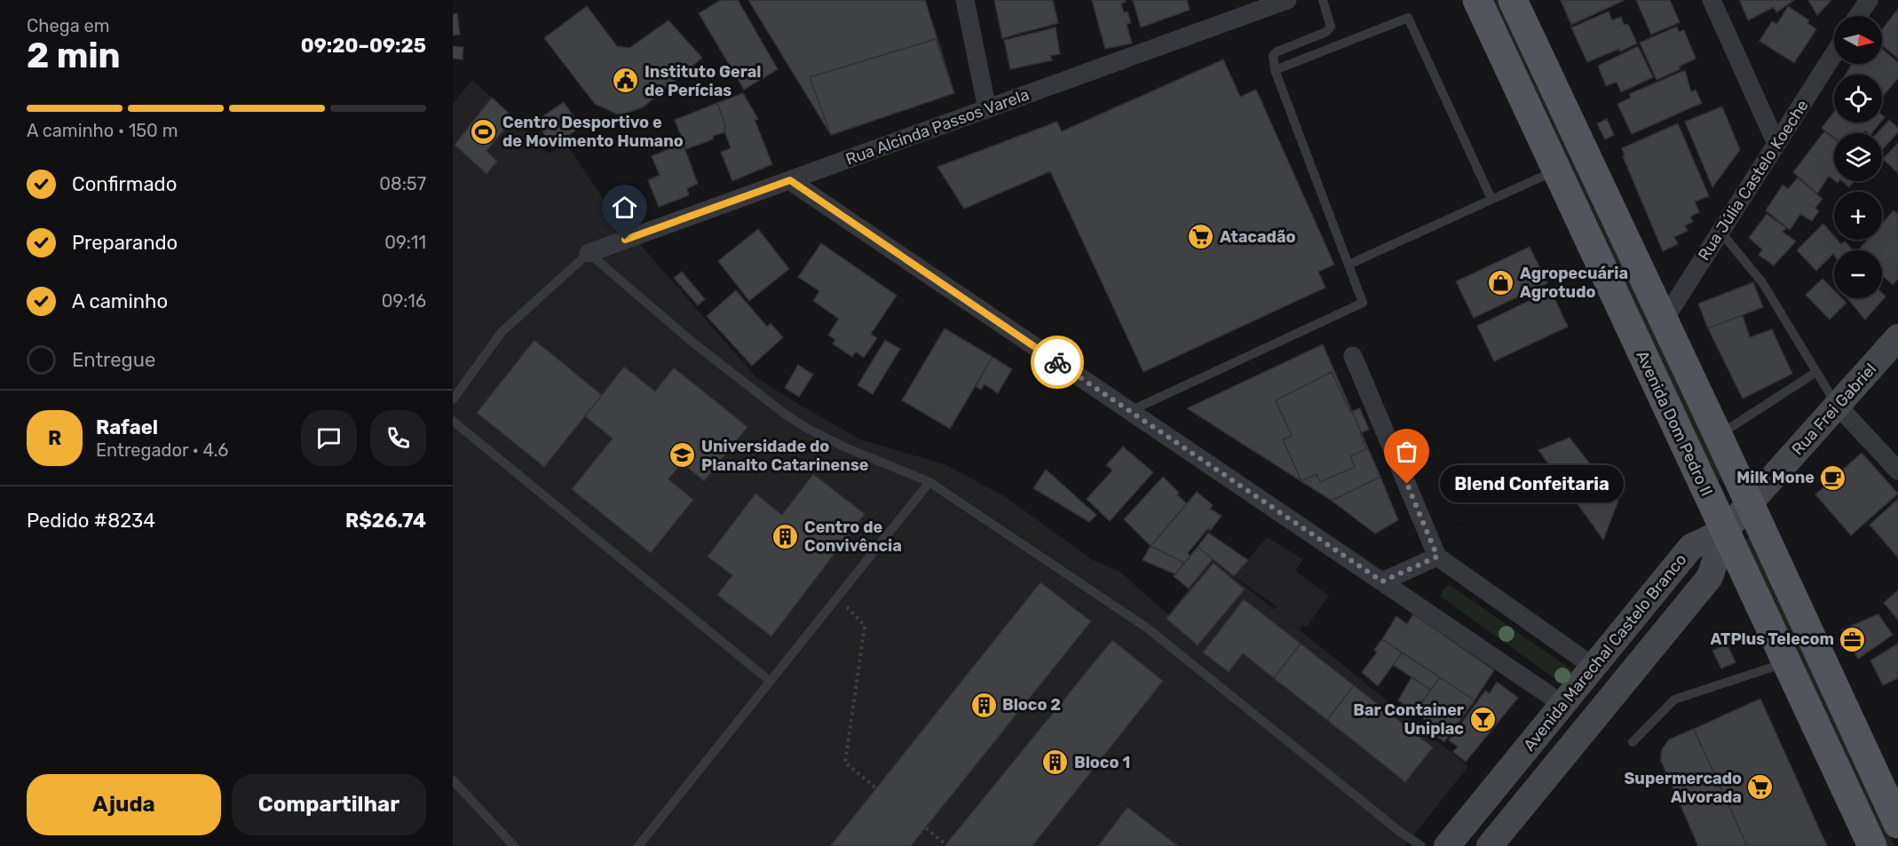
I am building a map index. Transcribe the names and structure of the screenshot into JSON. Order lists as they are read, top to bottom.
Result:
{
  "streets": {
    "main road": ["Rua Frei Gabriel", "Avenida Dom Pedro II", "Avenida Marechal Castelo Branco"],
    "street": ["Rua Alcinda Passos Varela", "Rua Júlia Castelo Koeche"]
  },
  "crossings": [
    ["Rua Frei Gabriel", "Avenida Dom Pedro II"],
    ["Rua Frei Gabriel", "Avenida Marechal Castelo Branco"],
    ["Avenida Dom Pedro II", "Avenida Marechal Castelo Branco"]
  ],
  "places": {
    "public building": ["Instituto Geral de Perícias"],
    "sports": ["Centro Desportivo e de Movimento Humano"],
    "supermarket": ["Atacadão", "Supermercado Alvorada"],
    "shop": ["Agropecuária Agrotudo"],
    "school or university": ["Universidade do Planalto Catarinense"],
    "cafe": ["Milk Mone"],
    "other": ["Blend Confeitaria"],
    "building": ["Centro de Convivência", "Bloco 2", "Bloco 1"],
    "office": ["ATPlus Telecom"],
    "bar": ["Bar Container Uniplac"]
  },
  "north": "right",
  "page": {
    "heading": ["2 min", "Chega em", "09:20–09:25"],
    "panel": [
      "Rafael",
      "Entregador · 4.6",
      "Pedido #8234",
      "R$26.74"
    ],
    "map_buttons": ["+", "−"],
    "bar": "A caminho · 150 m",
    "list": [
      ["Confirmado", "08:57"],
      ["Preparando", "09:11"],
      ["A caminho", "09:16"],
      "Entregue"
    ],
    "round": "R",
    "bubble": "Blend Confeitaria",
    "buttons": ["Ajuda", "Compartilhar"]
  }
}
